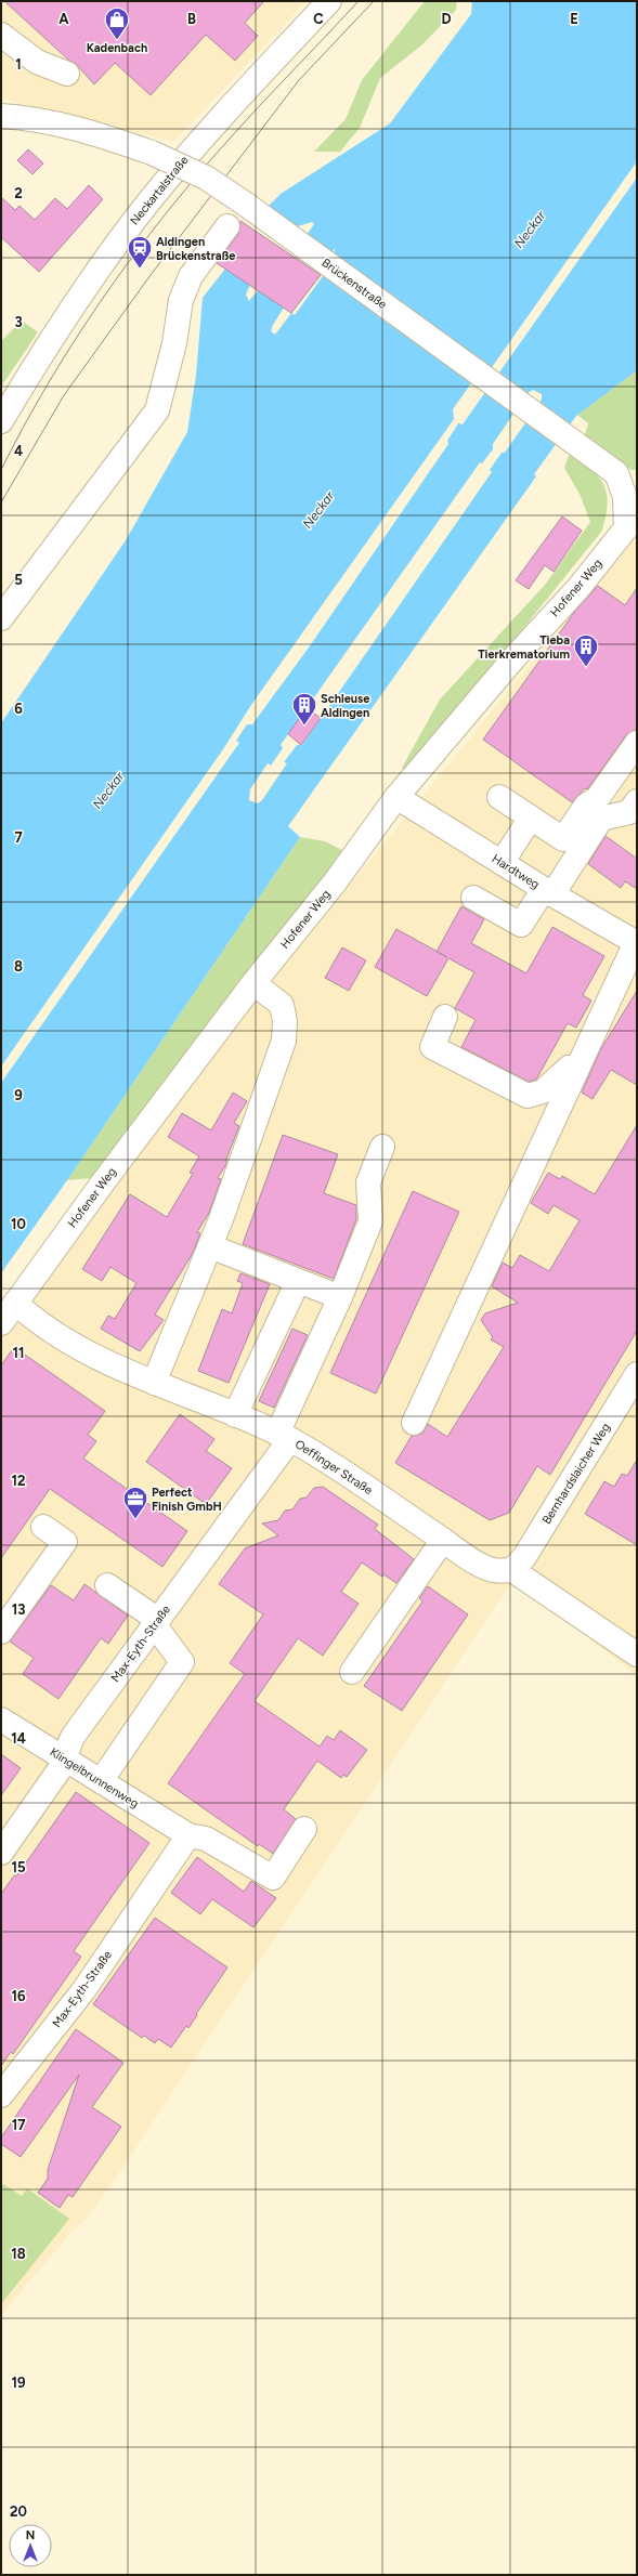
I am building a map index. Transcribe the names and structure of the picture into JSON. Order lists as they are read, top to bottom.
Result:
{
  "streets": {
    "street": [
      "Neckartalstraße",
      "Brückenstraße",
      "Hofener Weg",
      "Hardtweg",
      "Oeffinger Straße",
      "Bernhardslaicher Weg",
      "Max-Eyth-Straße",
      "Klingelbrunnenweg"
    ]
  },
  "crossings": [
    ["Brückenstraße", "Hofener Weg"],
    ["Hofener Weg", "Hardtweg"],
    ["Hofener Weg", "Oeffinger Straße"],
    ["Oeffinger Straße", "Bernhardslaicher Weg"],
    ["Oeffinger Straße", "Max-Eyth-Straße"],
    ["Max-Eyth-Straße", "Klingelbrunnenweg"]
  ],
  "water": ["Neckar"],
  "places": {
    "shop": ["Kadenbach"],
    "station": ["Aldingen Brückenstraße"],
    "building": ["Tieba Tierkrematorium", "Schleuse Aldingen"],
    "office": ["Perfect Finish GmbH"]
  },
  "north": "top",
  "grid": {
    "columns": [
      "A",
      "B",
      "C",
      "D",
      "E"
    ],
    "rows": [
      "1",
      "2",
      "3",
      "4",
      "5",
      "6",
      "7",
      "8",
      "9",
      "10",
      "11",
      "12",
      "13",
      "14",
      "15",
      "16",
      "17",
      "18",
      "19",
      "20"
    ]
  }
}
